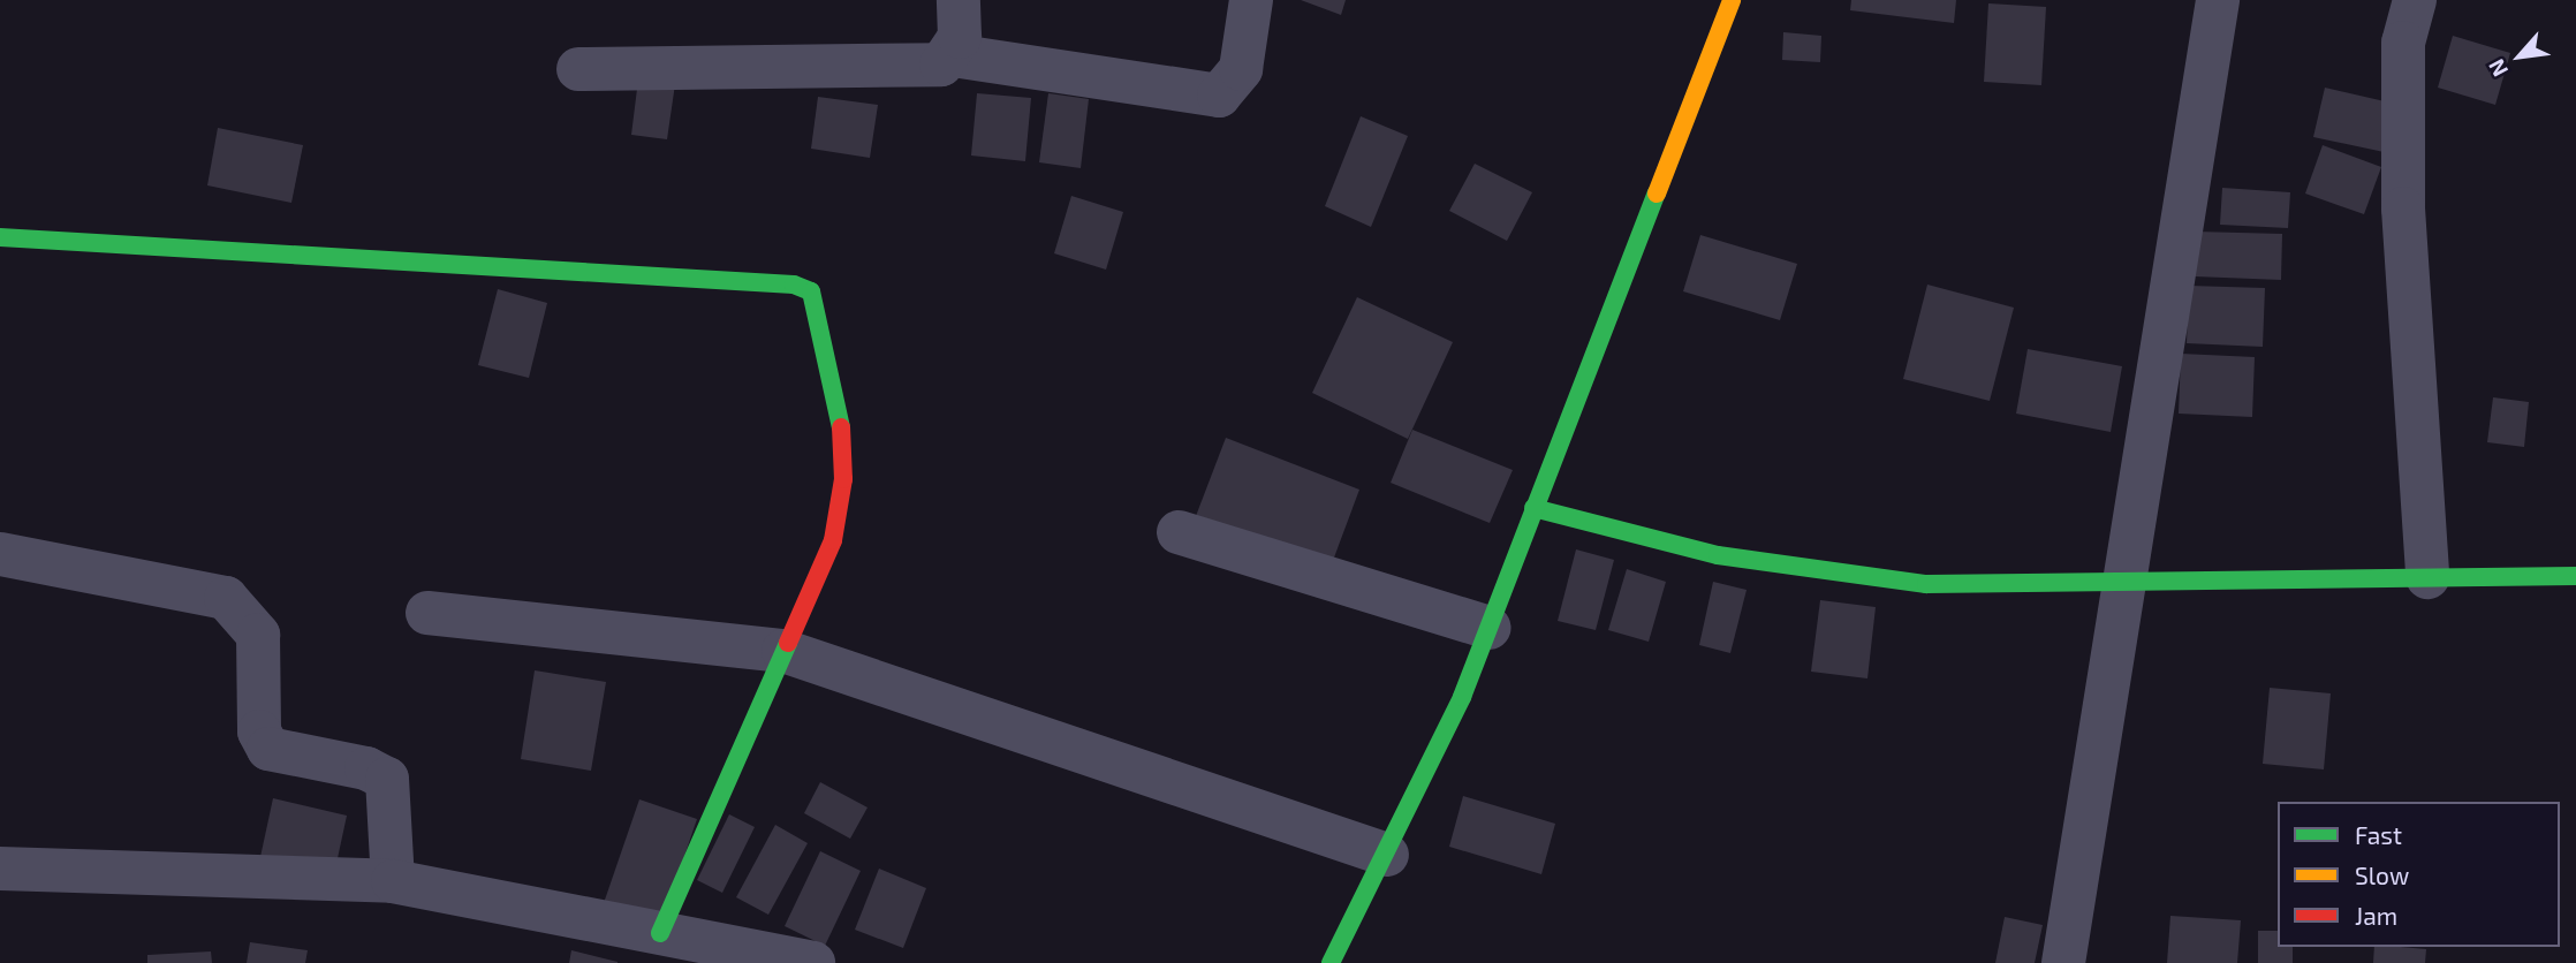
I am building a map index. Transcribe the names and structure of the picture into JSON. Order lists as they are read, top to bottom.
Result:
{
  "legend": ["Fast", "Slow", "Jam"],
  "north": "bottom left"
}
